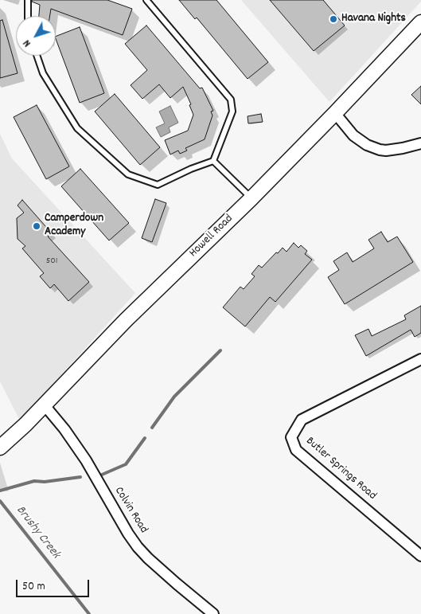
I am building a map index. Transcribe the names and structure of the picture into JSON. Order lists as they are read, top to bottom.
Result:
{
  "streets": {
    "main road": ["Howell Road"],
    "street": ["Butler Springs Road", "Colvin Road"]
  },
  "crossings": [
    ["Howell Road", "Colvin Road"]
  ],
  "water": ["Brushy Creek"],
  "places": ["Havana Nights", "Camperdown Academy"],
  "house_numbers": ["501"],
  "scale_bar": "50 m",
  "north": "bottom left"
}
